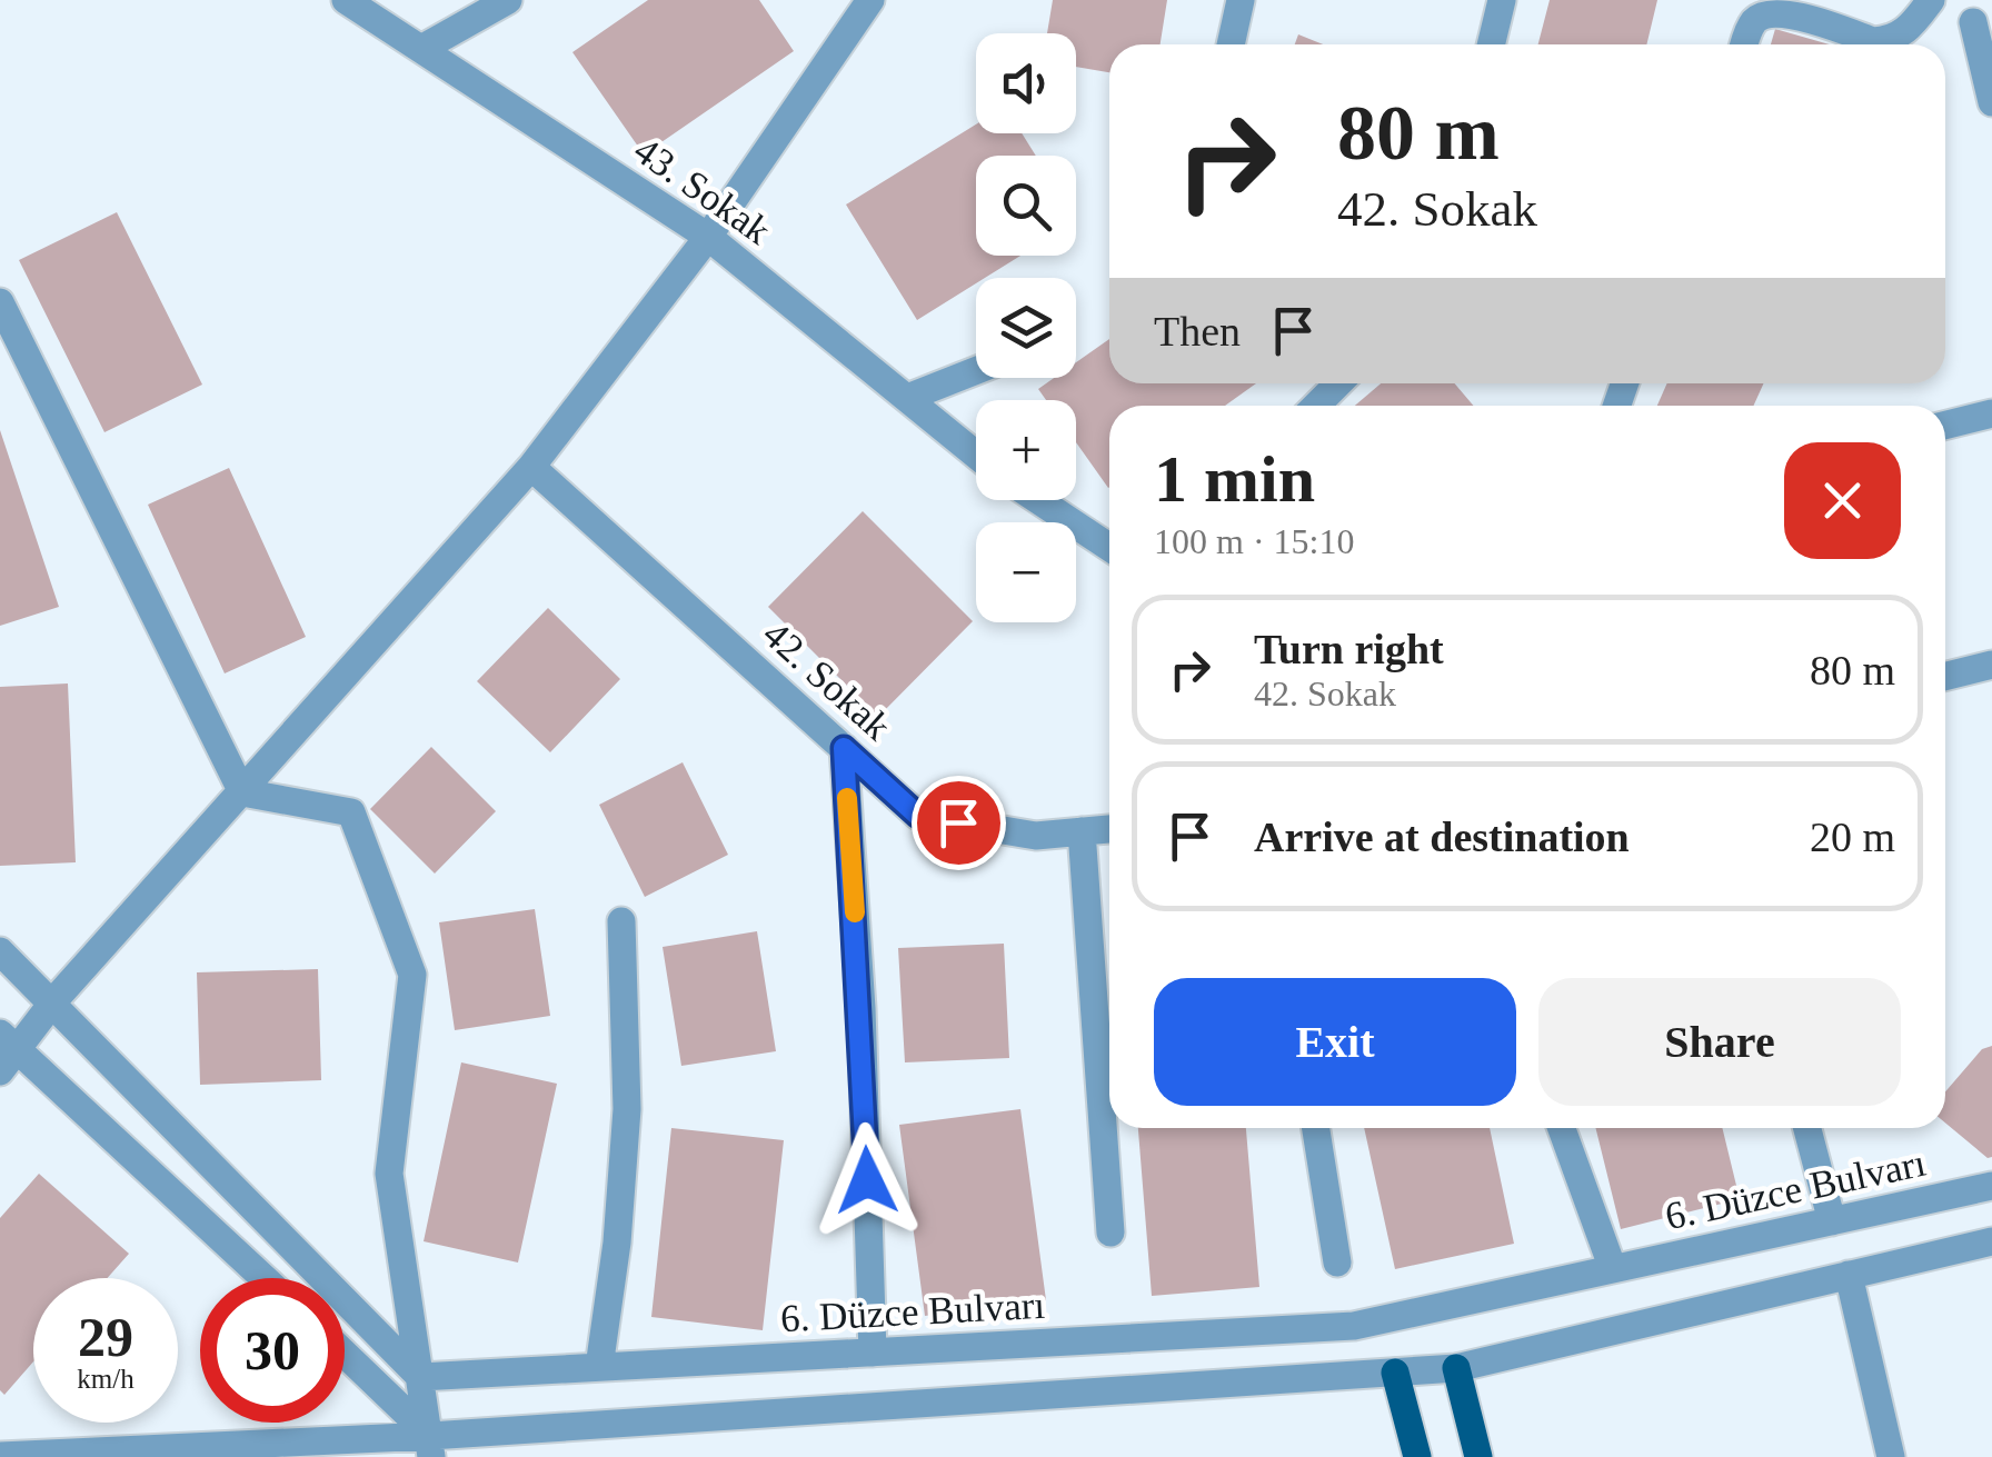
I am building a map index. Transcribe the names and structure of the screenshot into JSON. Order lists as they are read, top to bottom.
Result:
{
  "streets": {
    "street": ["43. Sokak", "42. Sokak", "6. Düzce Bulvarı"]
  },
  "page": {
    "map_buttons": ["+", "−"],
    "turn": ["80 m", "42. Sokak"],
    "then": "Then",
    "heading": ["1 min", "100 m · 15:10"],
    "list": [
      {
        "name": "Turn right",
        "note": "42. Sokak",
        "value": "80 m"
      },
      {
        "name": "Arrive at destination",
        "value": "20 m"
      }
    ],
    "buttons": ["Exit", "Share"],
    "speed": "29 km/h",
    "limit": "30"
  }
}
